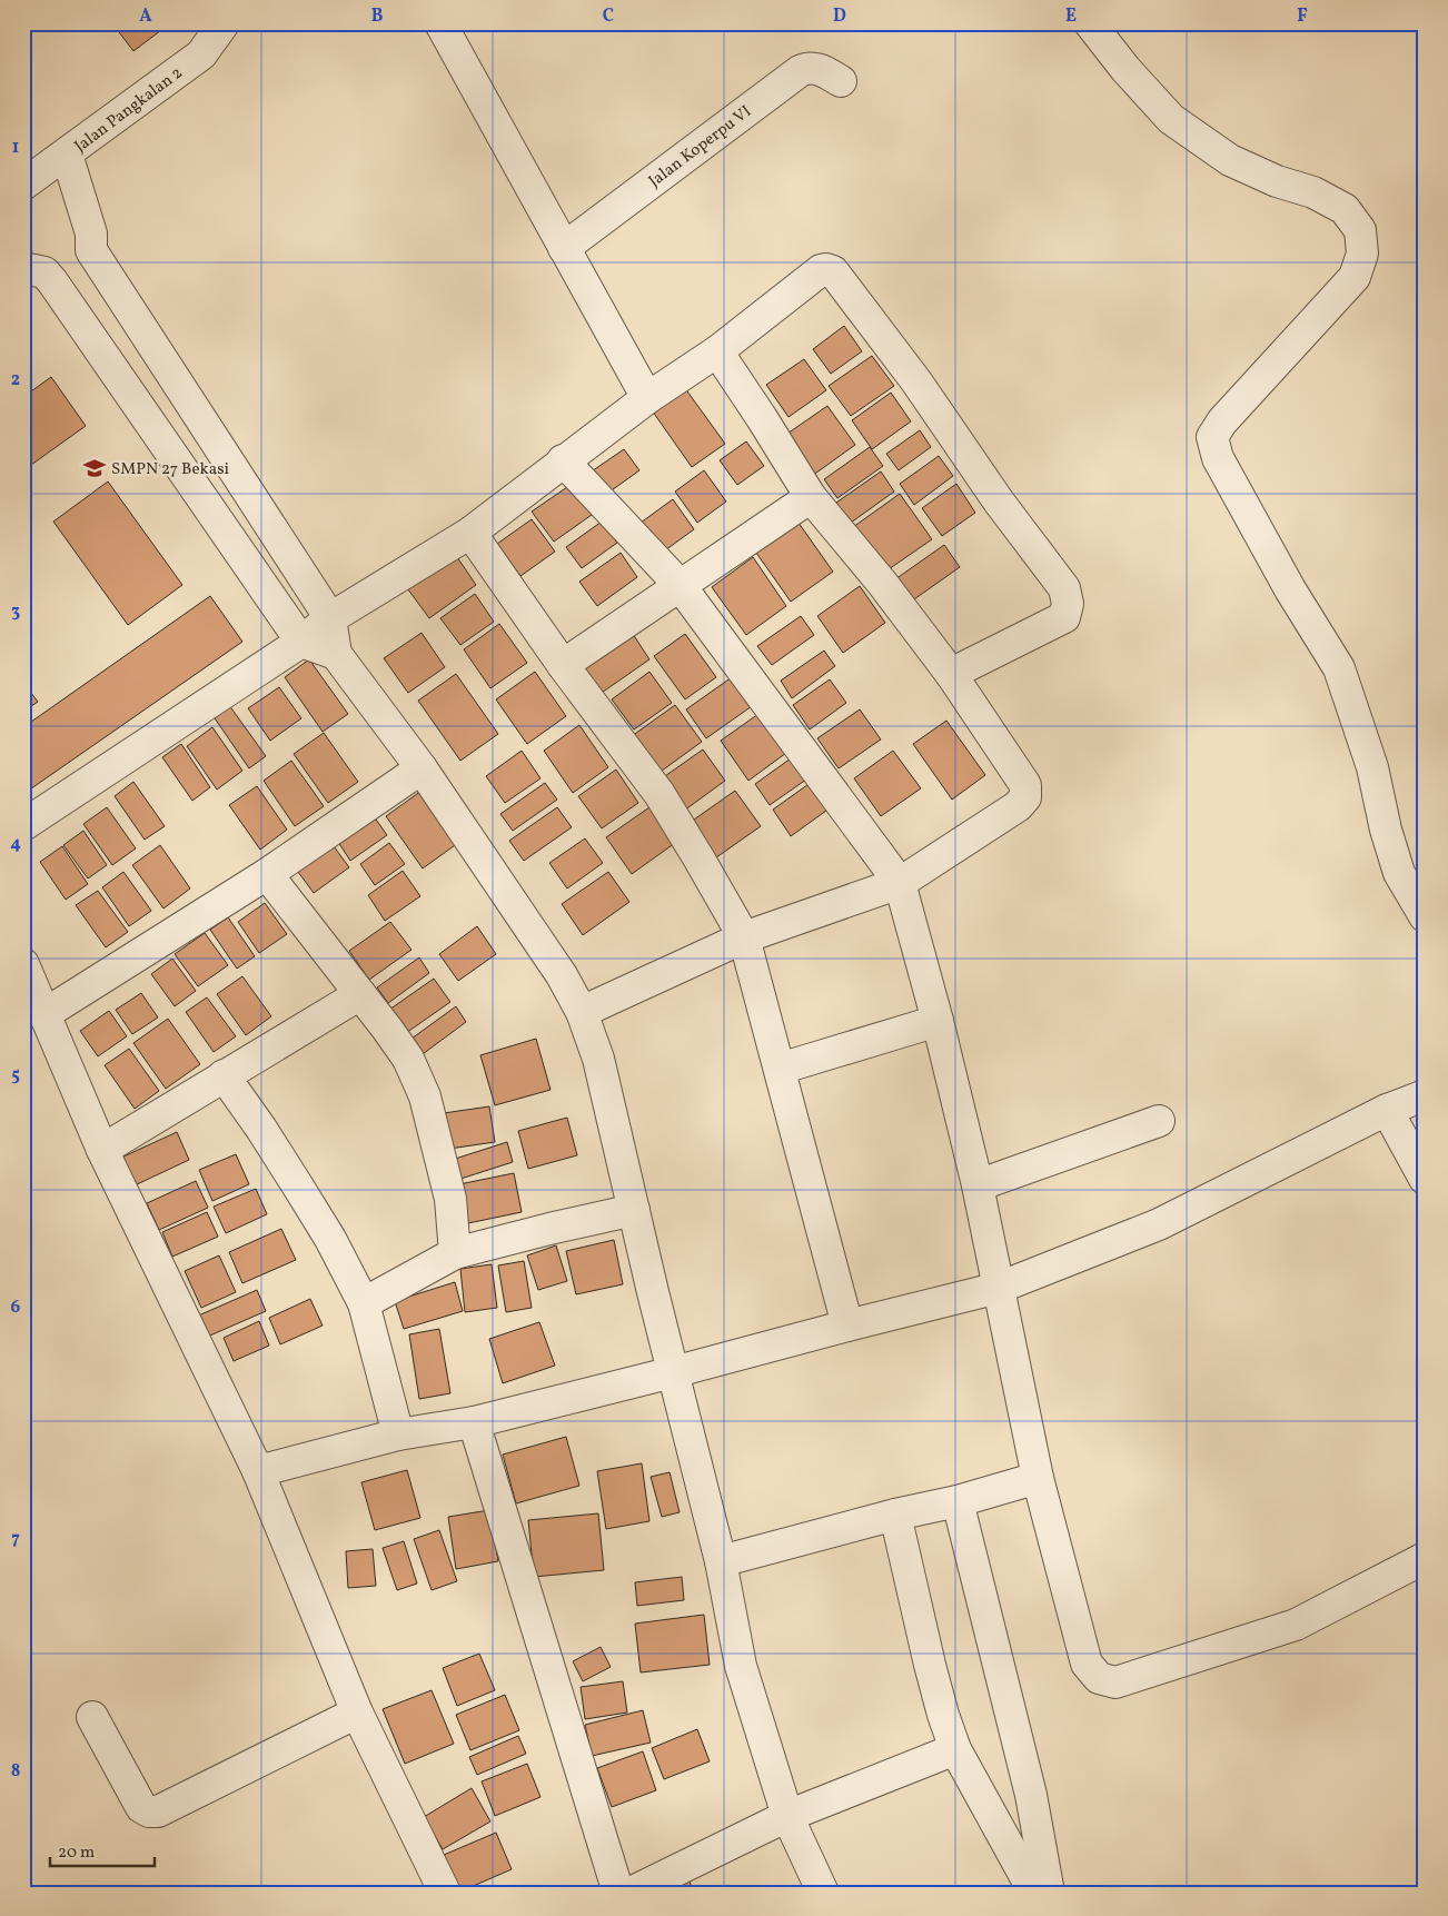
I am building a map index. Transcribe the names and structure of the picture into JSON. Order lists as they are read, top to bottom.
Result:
{
  "streets": {
    "street": ["Jalan Pangkalan 2", "Jalan Koperpu VI"]
  },
  "places": {
    "school or university": ["SMPN 27 Bekasi"]
  },
  "scale_bar": "20 m",
  "grid": {
    "columns": [
      "A",
      "B",
      "C",
      "D",
      "E",
      "F"
    ],
    "rows": [
      "1",
      "2",
      "3",
      "4",
      "5",
      "6",
      "7",
      "8"
    ]
  }
}
